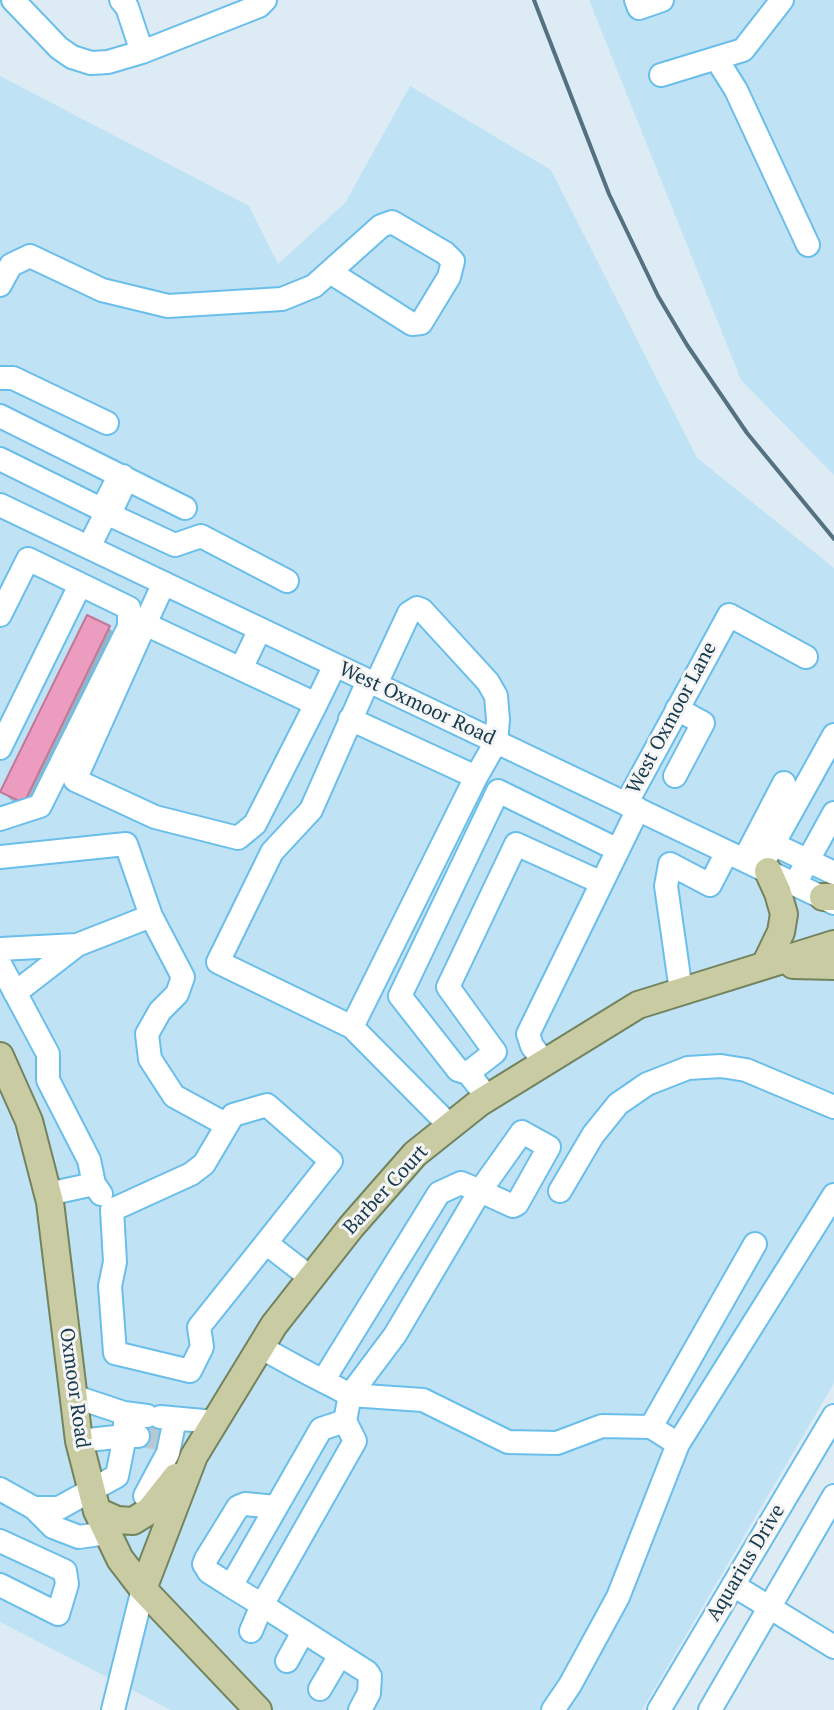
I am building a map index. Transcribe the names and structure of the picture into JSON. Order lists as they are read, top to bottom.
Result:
{
  "streets": {
    "main road": ["Barber Court", "Oxmoor Road"],
    "street": ["West Oxmoor Road", "West Oxmoor Lane", "Aquarius Drive"]
  },
  "crossings": [
    ["West Oxmoor Road", "West Oxmoor Lane"],
    ["West Oxmoor Lane", "Barber Court"],
    ["Barber Court", "Oxmoor Road"]
  ]
}
